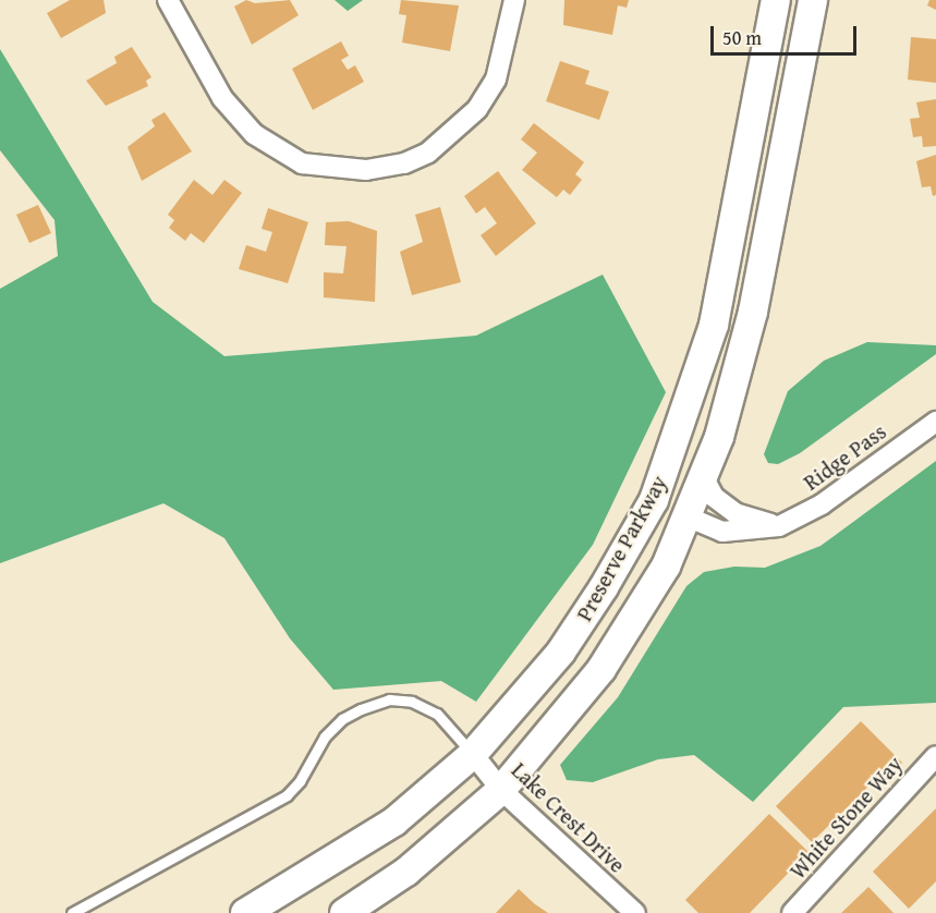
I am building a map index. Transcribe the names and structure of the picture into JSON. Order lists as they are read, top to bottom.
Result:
{
  "streets": {
    "street": [
      "Ridge Pass",
      "Preserve Parkway",
      "Lake Crest Drive",
      "White Stone Way"
    ]
  },
  "crossings": [
    ["Ridge Pass", "Preserve Parkway"],
    ["Preserve Parkway", "Lake Crest Drive"]
  ],
  "scale_bar": "50 m"
}
